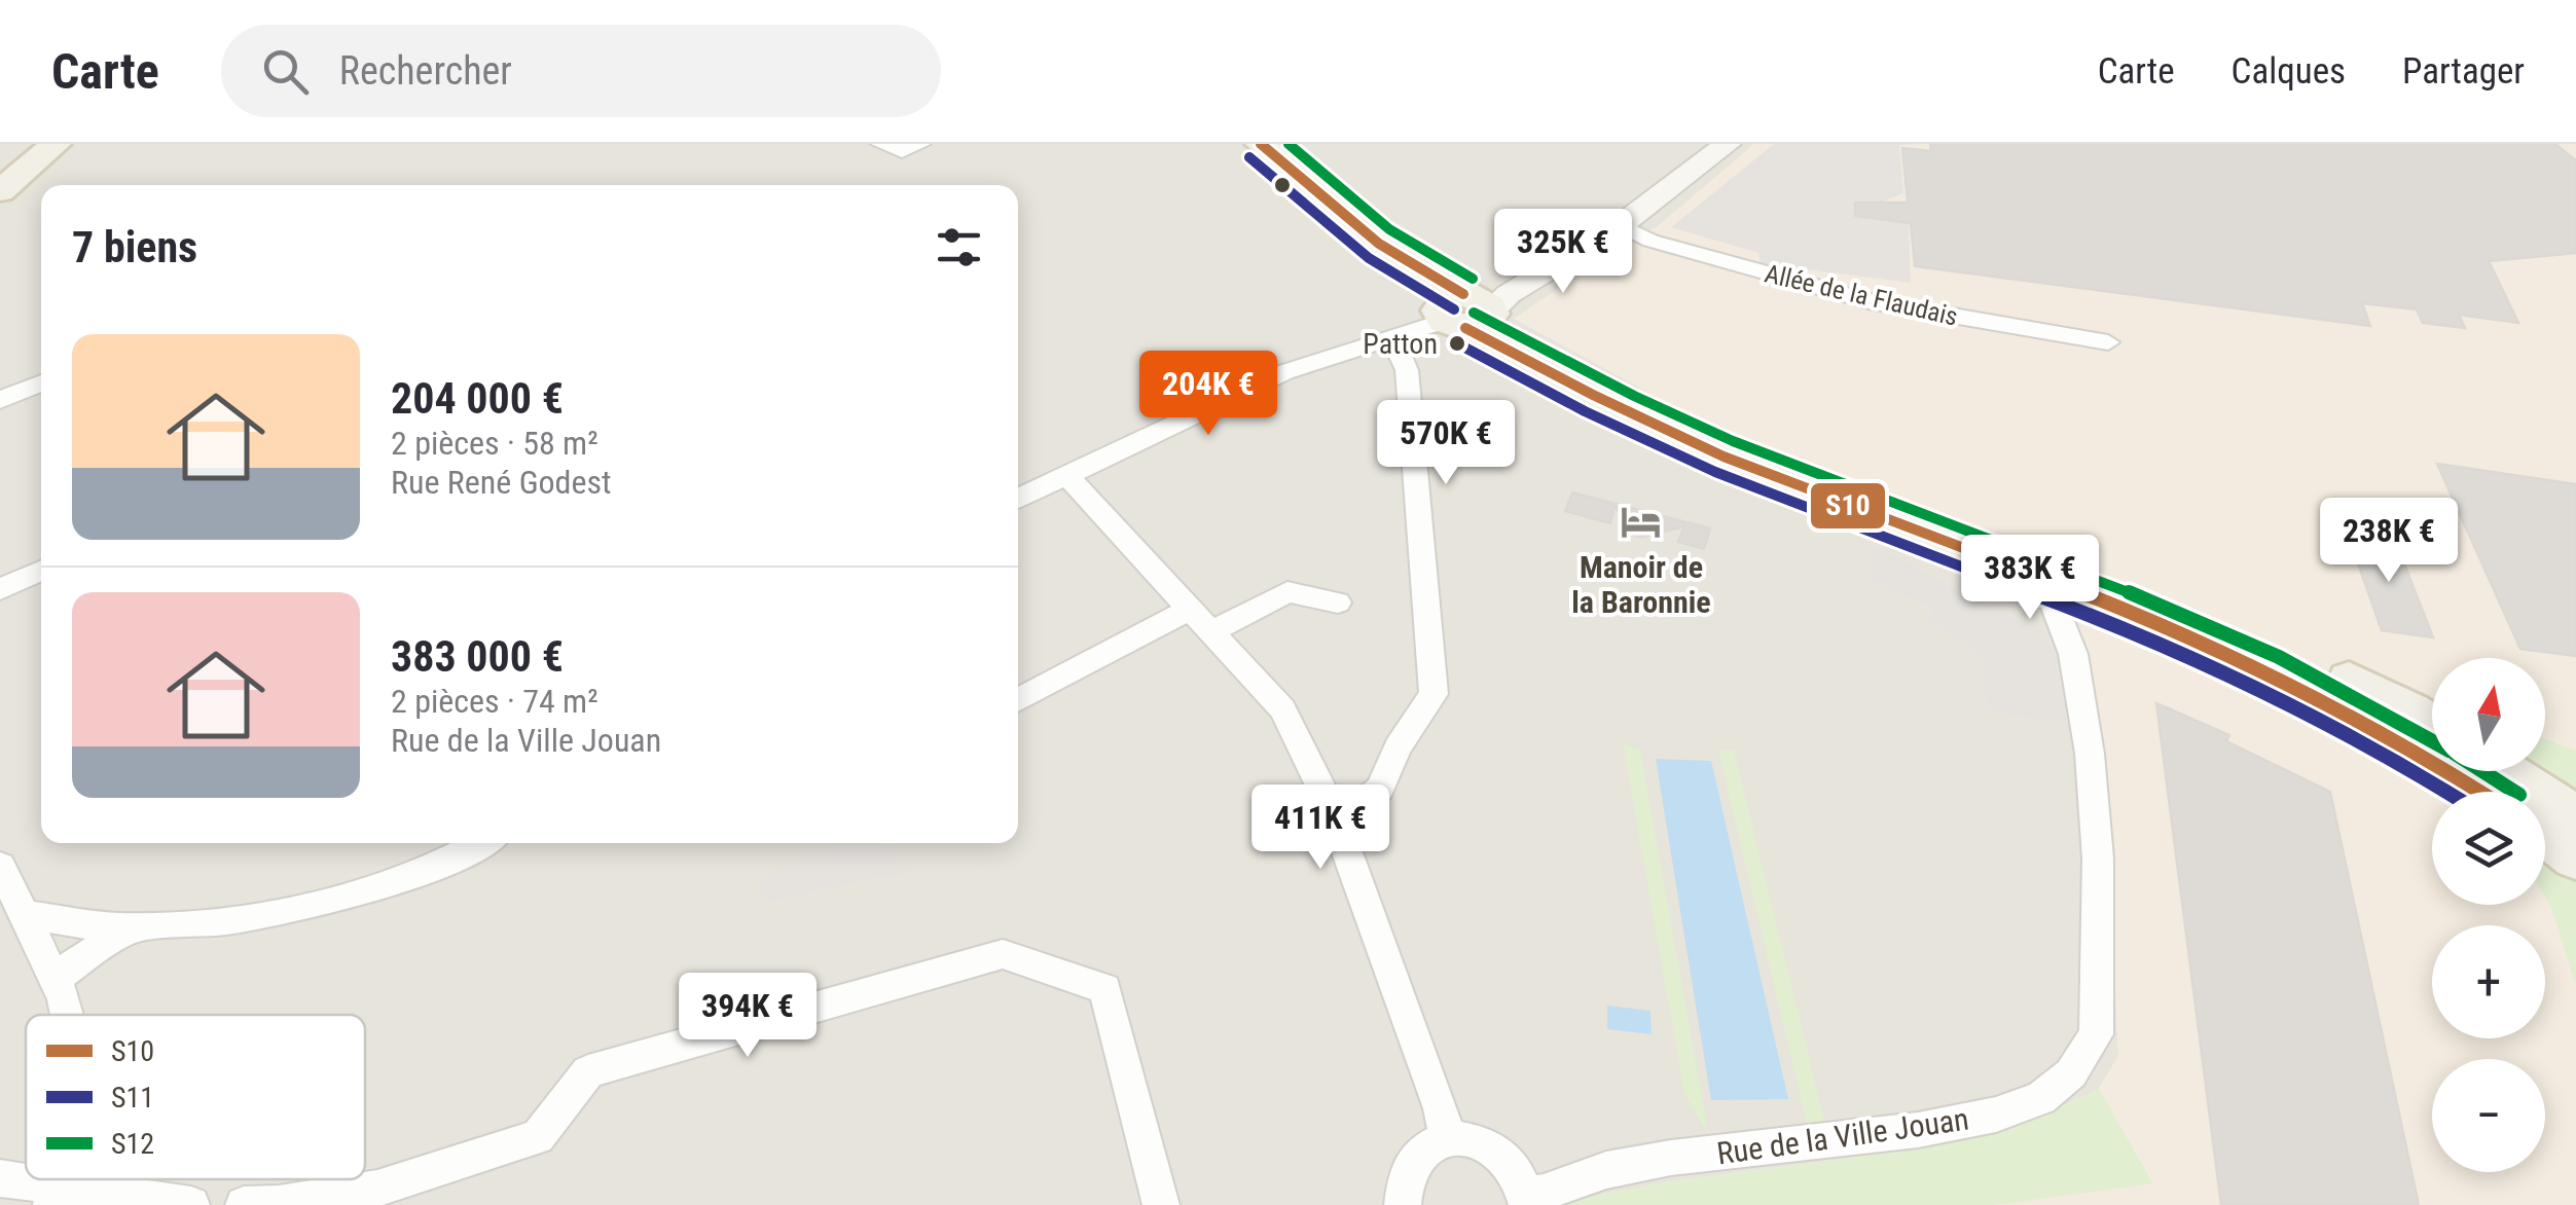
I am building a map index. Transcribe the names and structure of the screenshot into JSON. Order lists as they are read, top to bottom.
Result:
{
  "streets": {
    "street": ["Allée de la Flaudais", "Rue de la Ville Jouan"]
  },
  "places": {
    "other": ["Patton"],
    "hotel": ["Manoir de la Baronnie"]
  },
  "lines": ["transit line S10", "transit line S12", "transit line S11"],
  "legend": ["S10", "S11", "S12"],
  "north": "top",
  "page": {
    "header": "Carte",
    "search": "Rechercher",
    "nav": ["Carte", "Calques", "Partager"],
    "heading": "7 biens",
    "price": [
      "325K €",
      "204K €",
      "570K €",
      "238K €",
      "383K €",
      "411K €",
      "394K €"
    ],
    "list": [
      {
        "name": "204 000 €",
        "note": "2 pièces · 58 m² · Rue René Godest"
      },
      {
        "name": "383 000 €",
        "note": "2 pièces · 74 m² · Rue de la Ville Jouan"
      }
    ],
    "map_buttons": ["+", "−"]
  }
}
